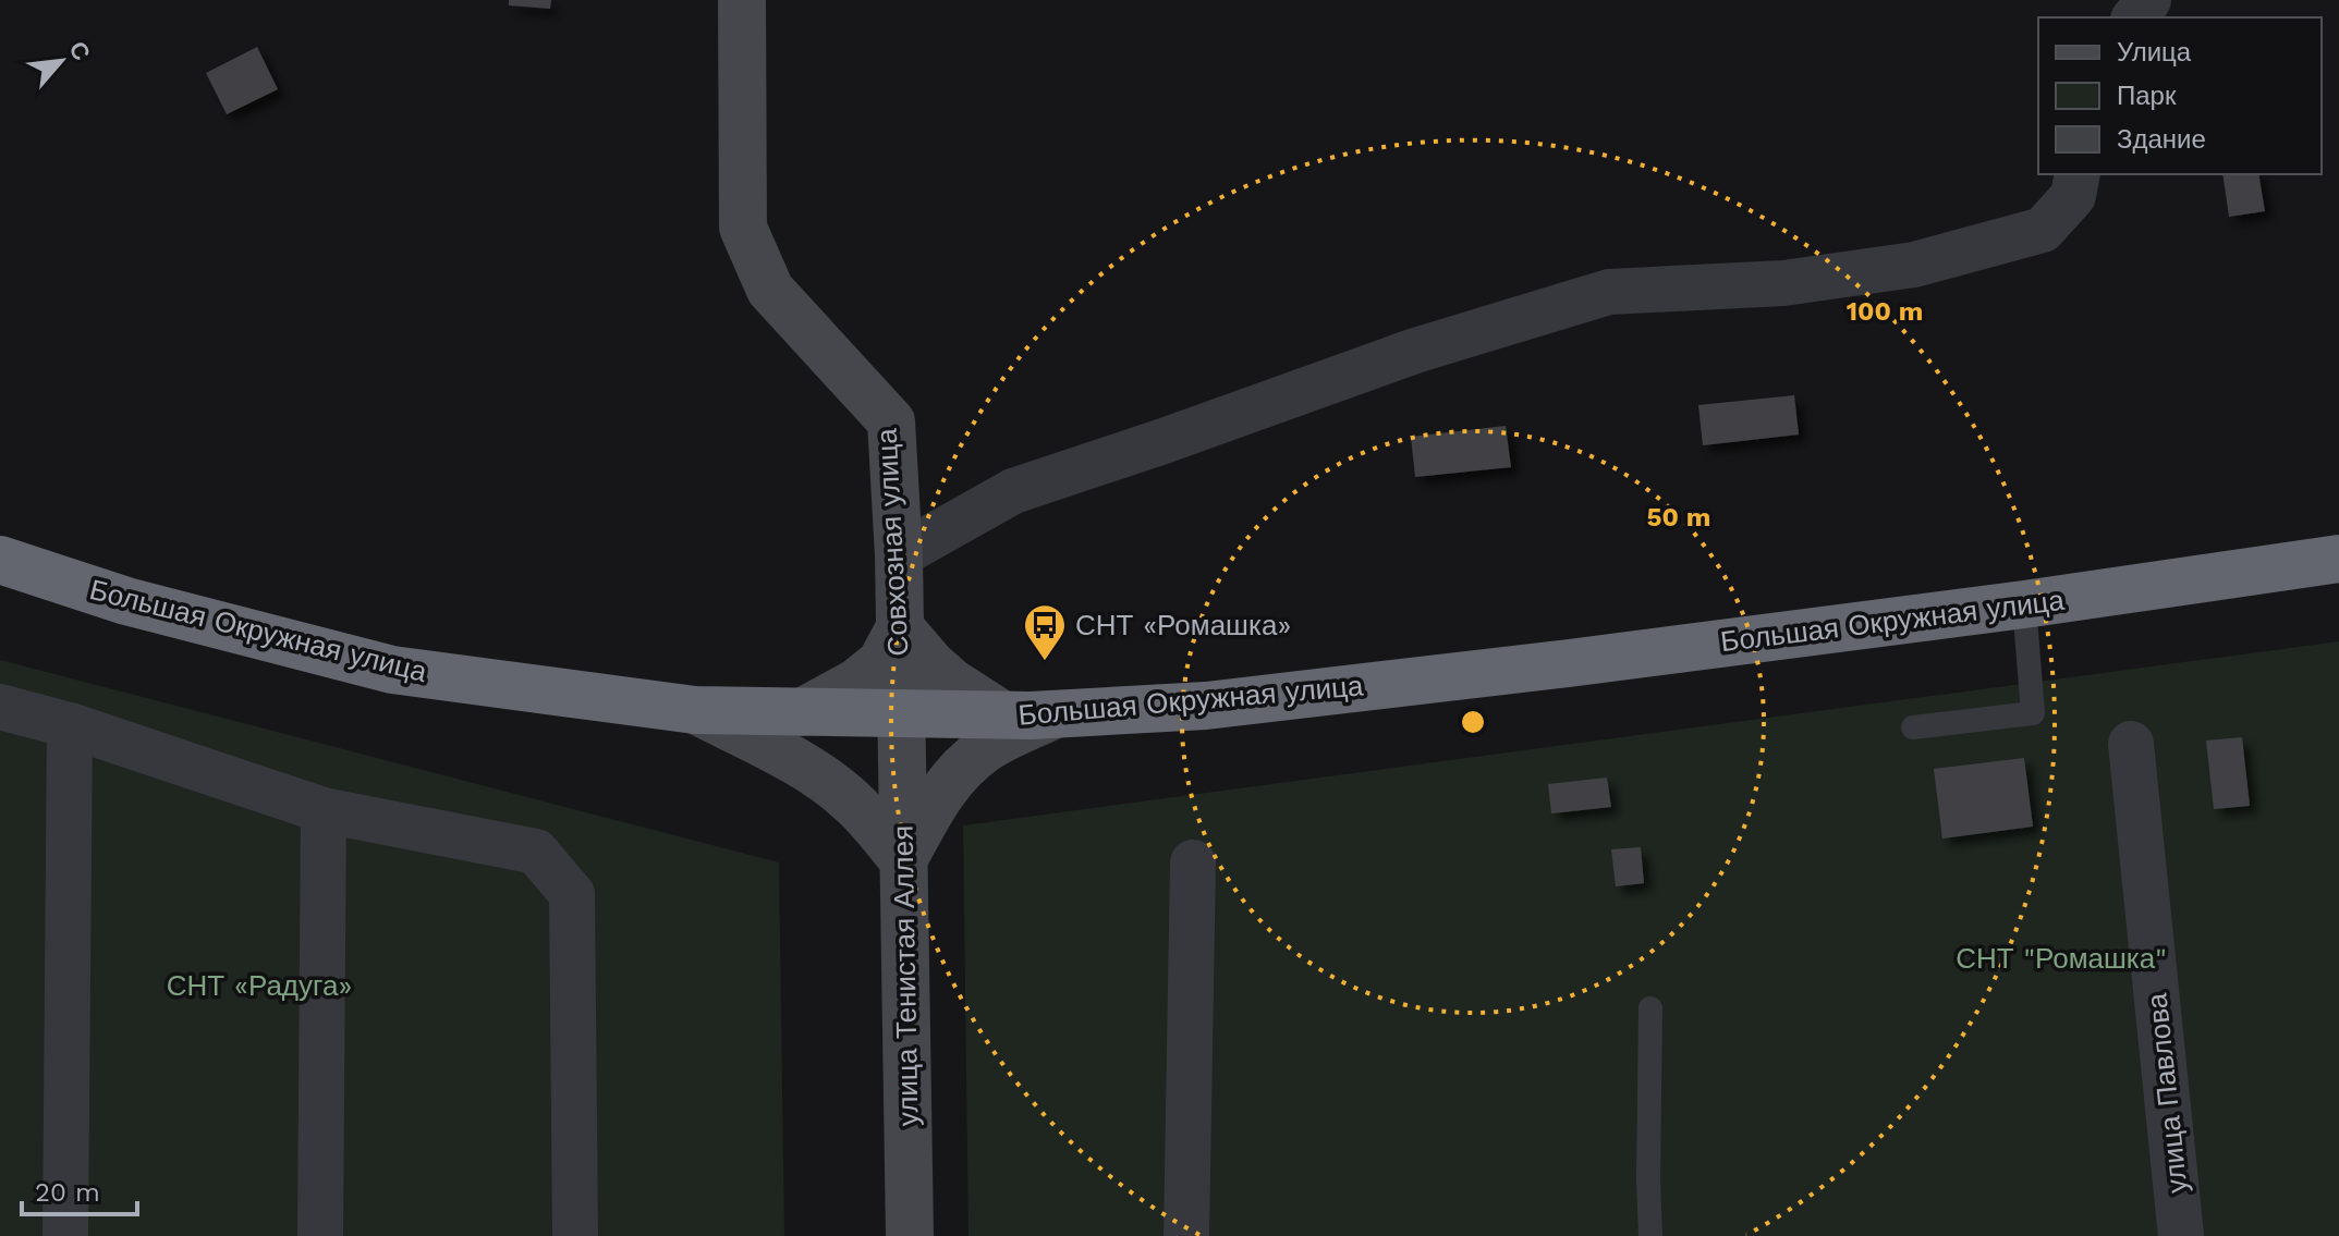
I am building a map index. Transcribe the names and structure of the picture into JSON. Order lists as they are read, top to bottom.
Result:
{
  "streets": {
    "highway": ["Большая Окружная улица"],
    "street": ["Совхозная улица", "улица Тенистая Аллея", "улица Павлова"]
  },
  "crossings": [
    ["Совхозная улица", "Большая Окружная улица"],
    ["Совхозная улица", "улица Тенистая Аллея"],
    ["Большая Окружная улица", "улица Тенистая Аллея"]
  ],
  "parks": ["СНТ \"Ромашка\"", "СНТ «Радуга»"],
  "places": {
    "bus stop": ["СНТ «Ромашка»"]
  },
  "legend": ["Улица", "Парк", "Здание"],
  "scale_bar": "20 m",
  "north": "top right",
  "rings": ["100 m", "50 m"]
}
